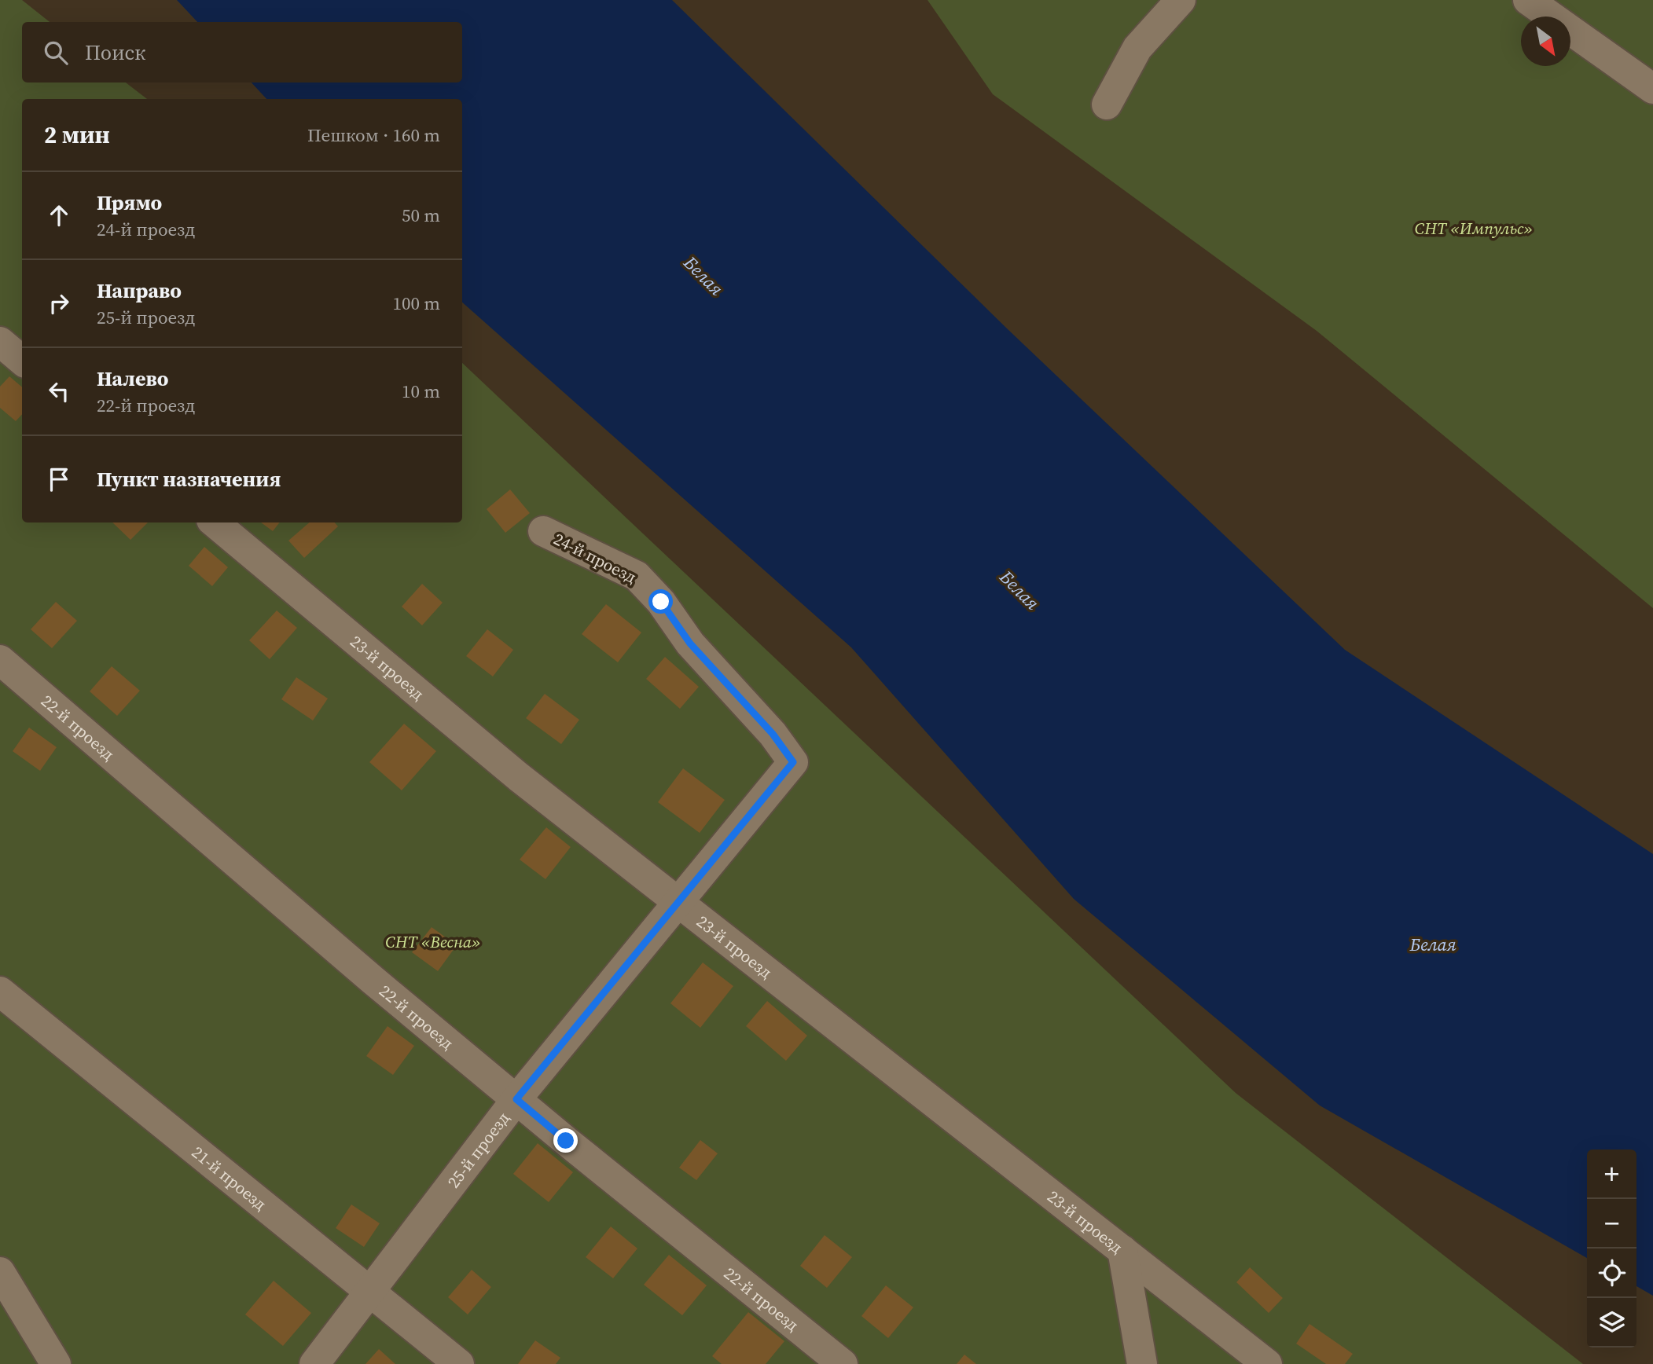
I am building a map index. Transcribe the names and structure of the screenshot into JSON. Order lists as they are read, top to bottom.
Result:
{
  "streets": {
    "street": [
      "24-й проезд",
      "23-й проезд",
      "22-й проезд",
      "25-й проезд",
      "21-й проезд"
    ]
  },
  "crossings": [
    ["24-й проезд", "25-й проезд"],
    ["23-й проезд", "25-й проезд"],
    ["22-й проезд", "25-й проезд"],
    ["25-й проезд", "21-й проезд"]
  ],
  "water": ["Белая"],
  "parks": ["СНТ «Импульс»", "СНТ «Весна»"],
  "north": "bottom right",
  "page": {
    "search": "Поиск",
    "heading": ["2 мин", "Пешком · 160 m"],
    "list": [
      ["Прямо", "24-й проезд", "50 m"],
      ["Направо", "25-й проезд", "100 m"],
      ["Налево", "22-й проезд", "10 m"],
      "Пункт назначения"
    ],
    "map_buttons": ["+", "−"]
  }
}
